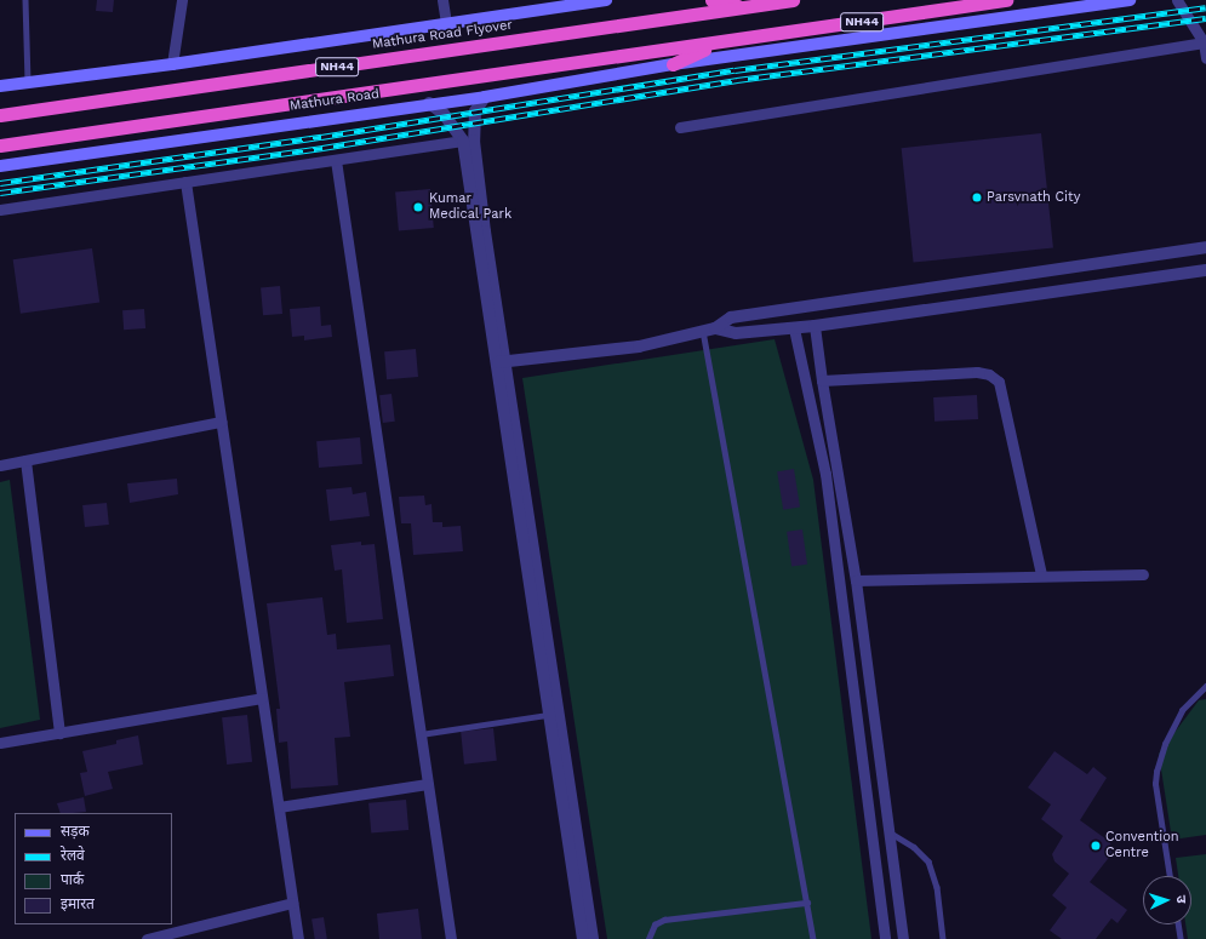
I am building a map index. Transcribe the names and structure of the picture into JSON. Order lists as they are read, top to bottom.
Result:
{
  "streets": {
    "highway": ["NH44", "Mathura Road Flyover"],
    "main road": ["Mathura Road"]
  },
  "crossings": [
    ["NH44", "Mathura Road Flyover"]
  ],
  "places": ["Parsvnath City", "Kumar Medical Park", "Convention Centre"],
  "legend": [
    "सड़क",
    "रेलवे",
    "पार्क",
    "इमारत"
  ],
  "north": "right"
}
